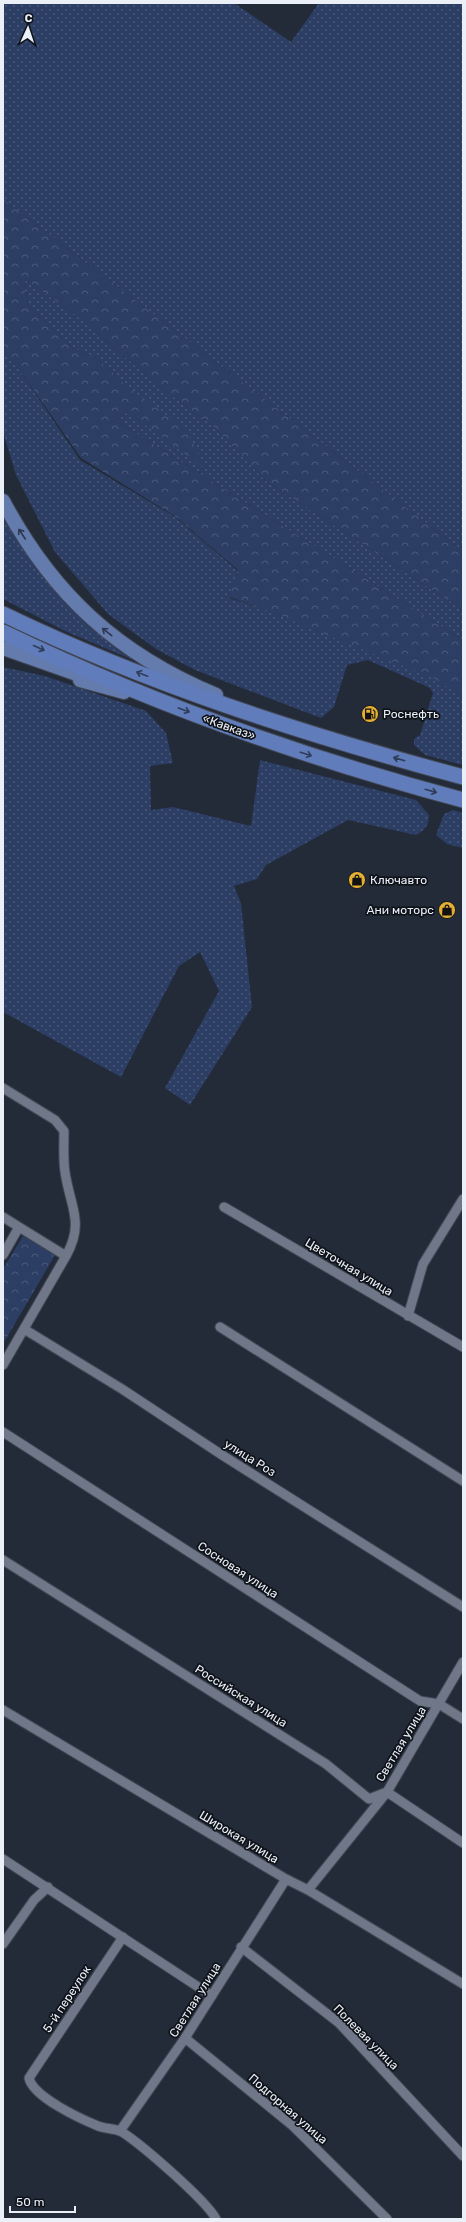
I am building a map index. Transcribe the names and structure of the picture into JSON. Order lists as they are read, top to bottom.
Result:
{
  "streets": {
    "highway": ["«Кавказ»"],
    "street": [
      "Цветочная улица",
      "улица Роз",
      "Сосновая улица",
      "Российская улица",
      "Светлая улица",
      "Широкая улица",
      "5-й переулок",
      "Полевая улица",
      "Подгорная улица"
    ]
  },
  "crossings": [
    ["Сосновая улица", "Светлая улица"],
    ["Российская улица", "Светлая улица"],
    ["Светлая улица", "Широкая улица"],
    ["Светлая улица", "5-й переулок"],
    ["Светлая улица", "Полевая улица"],
    ["Светлая улица", "Подгорная улица"]
  ],
  "places": {
    "fuel station": ["Роснефть"],
    "shop": ["Ключавто", "Ани моторс"]
  },
  "scale_bar": "50 m",
  "north": "top"
}
